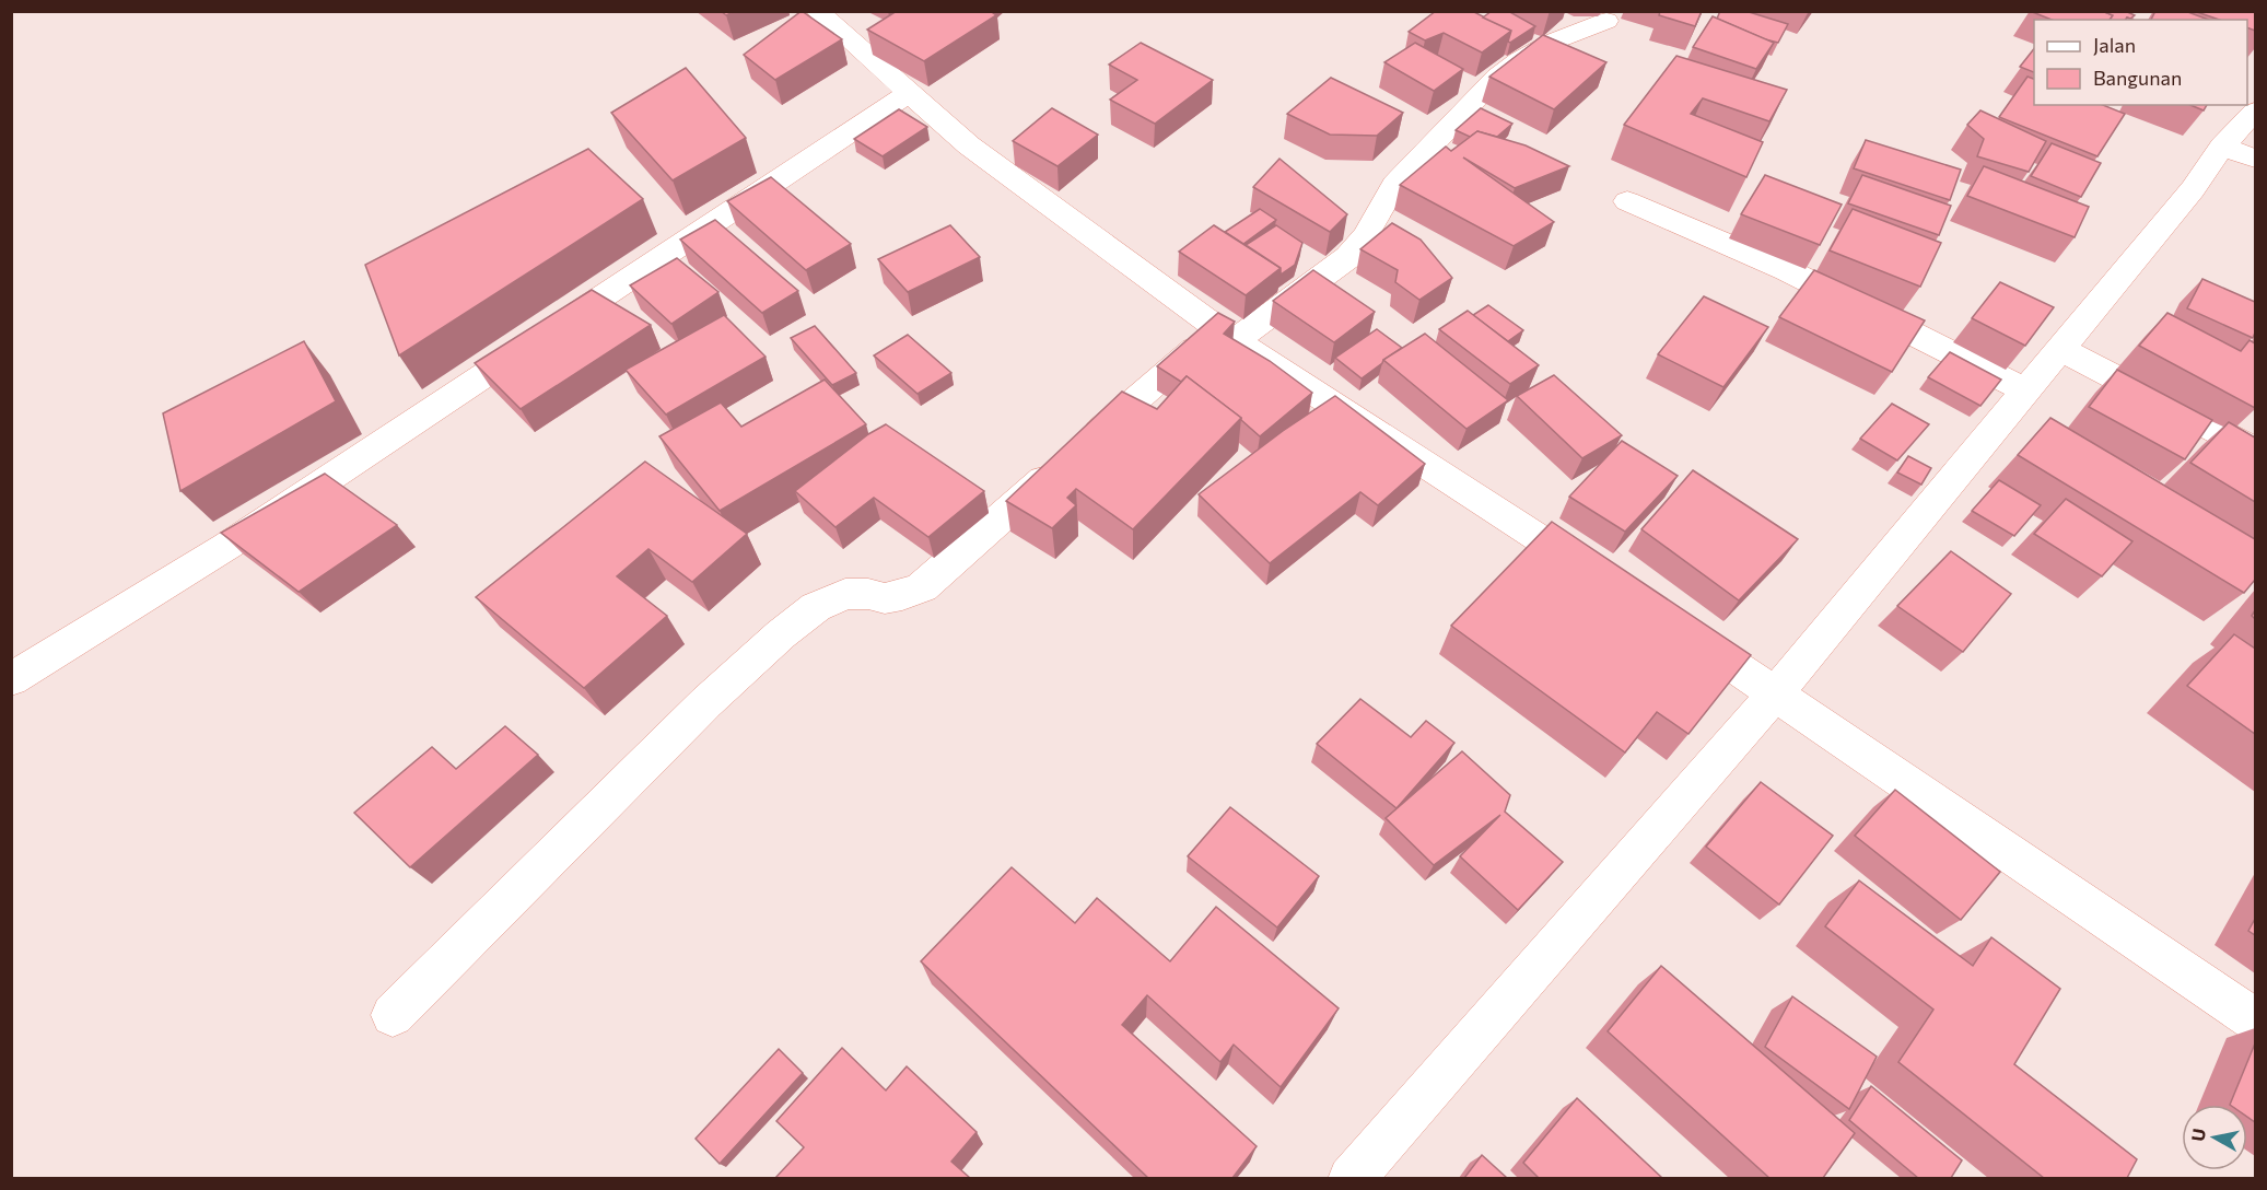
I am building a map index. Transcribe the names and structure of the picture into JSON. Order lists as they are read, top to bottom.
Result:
{
  "legend": ["Jalan", "Bangunan"],
  "north": "left"
}
